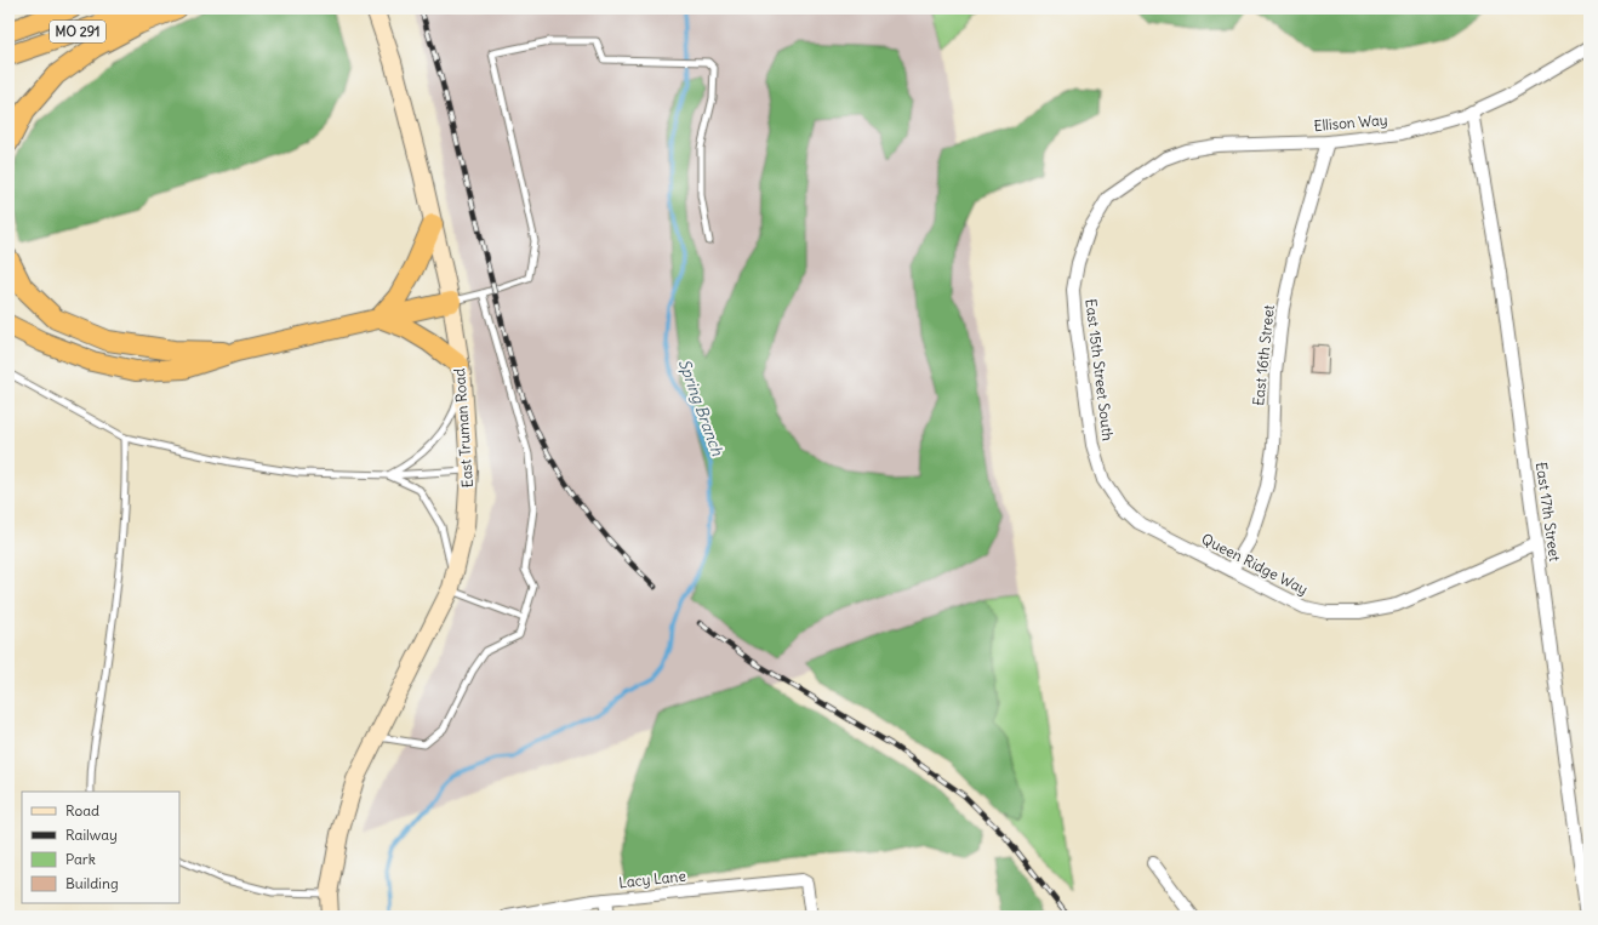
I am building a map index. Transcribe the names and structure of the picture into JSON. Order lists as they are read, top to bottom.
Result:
{
  "streets": {
    "highway": ["MO 291"],
    "main road": ["East Truman Road"],
    "street": [
      "Ellison Way",
      "East 16th Street",
      "East 15th Street South",
      "East 17th Street",
      "Queen Ridge Way",
      "Lacy Lane"
    ]
  },
  "crossings": [
    ["Ellison Way", "East 16th Street"],
    ["Ellison Way", "East 15th Street South"],
    ["Ellison Way", "East 17th Street"],
    ["East 16th Street", "Queen Ridge Way"],
    ["East 15th Street South", "Queen Ridge Way"],
    ["East 17th Street", "Queen Ridge Way"]
  ],
  "water": ["Spring Branch"],
  "legend": [
    "Road",
    "Railway",
    "Park",
    "Building"
  ]
}
